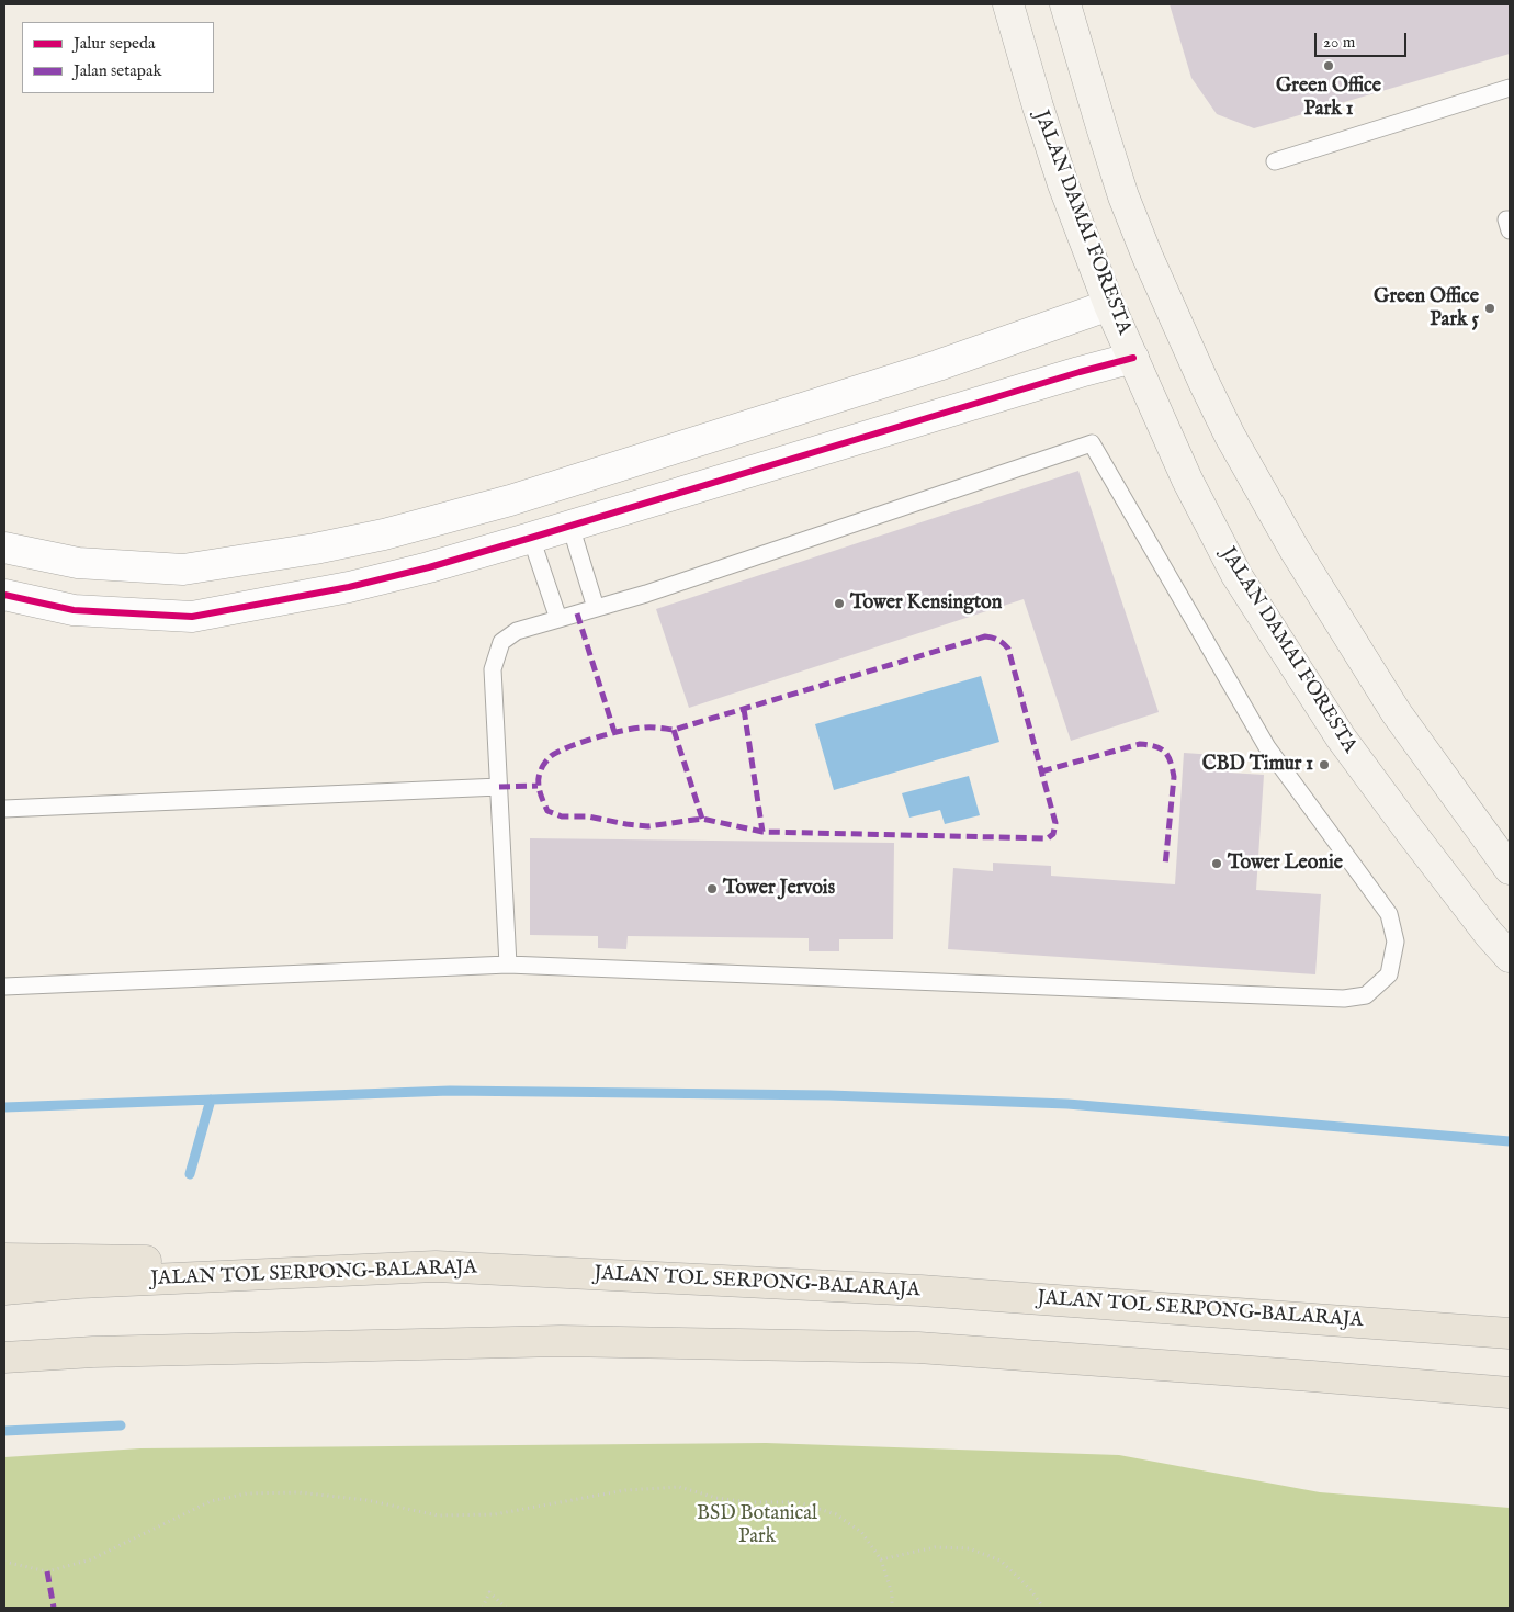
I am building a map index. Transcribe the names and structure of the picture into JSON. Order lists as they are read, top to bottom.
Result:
{
  "streets": {
    "highway": ["JALAN TOL SERPONG–BALARAJA"],
    "main road": ["JALAN DAMAI FORESTA"]
  },
  "parks": ["BSD Botanical Park"],
  "places": [
    "Green Office Park 1",
    "Green Office Park 5",
    "Tower Kensington",
    "CBD Timur 1",
    "Tower Leonie",
    "Tower Jervois"
  ],
  "legend": ["Jalur sepeda", "Jalan setapak"],
  "scale_bar": "20 m"
}
